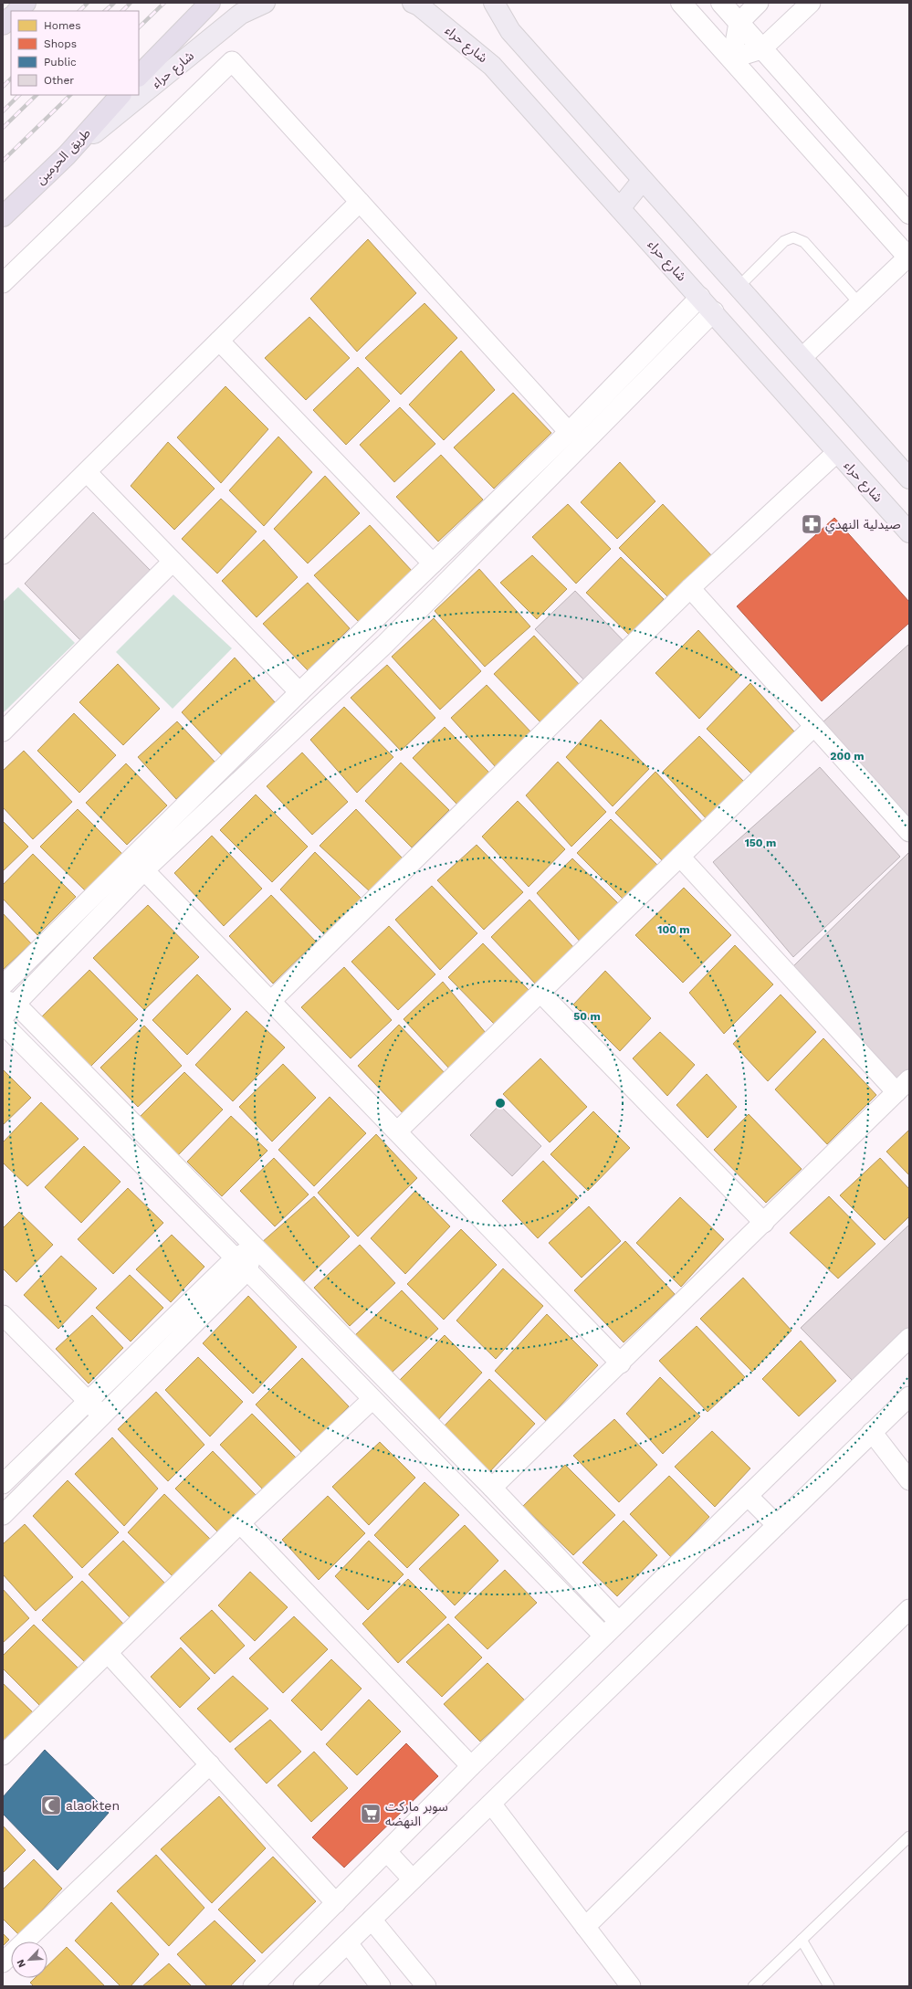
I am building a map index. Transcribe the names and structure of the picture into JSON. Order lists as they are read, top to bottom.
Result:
{
  "streets": {
    "highway": ["طريق الحرمين"],
    "main road": ["شارع حراء"]
  },
  "crossings": [
    ["شارع حراء", "طريق الحرمين"]
  ],
  "places": {
    "pharmacy": ["صيدلية النهدي"],
    "mosque": ["alaokten"],
    "supermarket": ["سوبر ماركت النهضه"]
  },
  "legend": [
    "Homes",
    "Shops",
    "Public",
    "Other"
  ],
  "north": "bottom left",
  "rings": [
    "200 m",
    "150 m",
    "100 m",
    "50 m"
  ]
}
